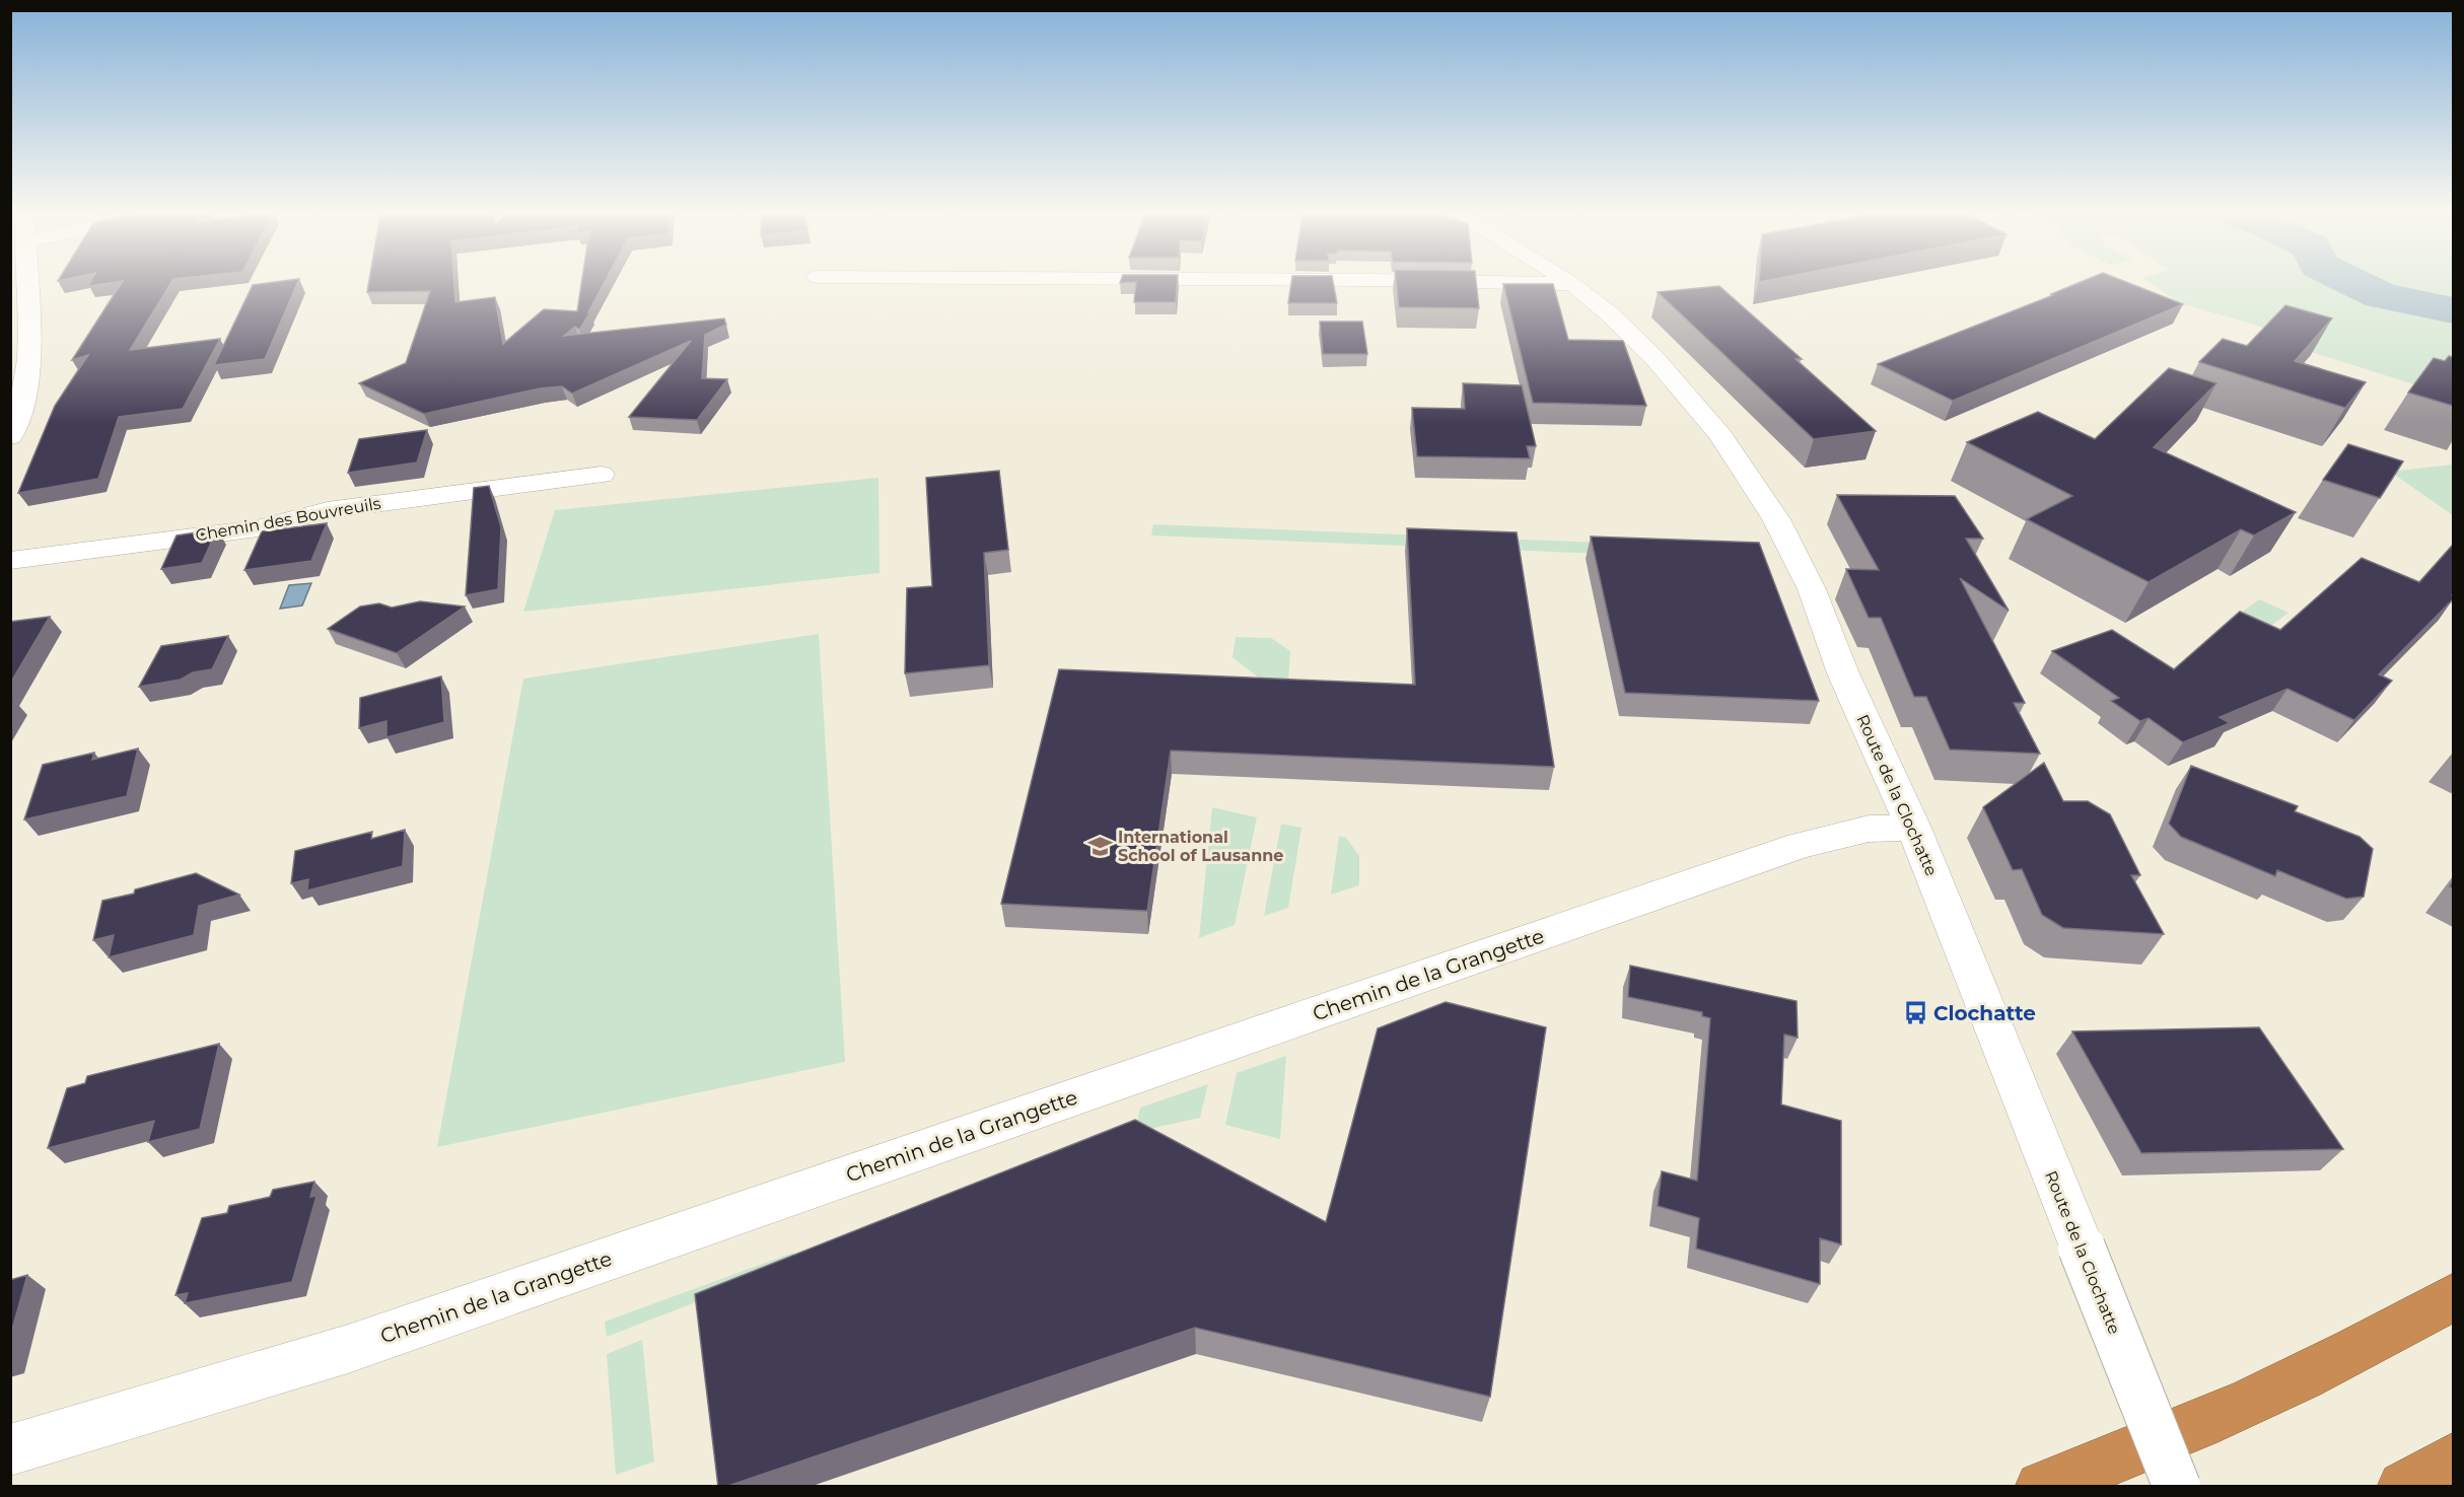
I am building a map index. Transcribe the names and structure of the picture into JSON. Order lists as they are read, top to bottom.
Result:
{
  "streets": {
    "street": ["Chemin des Bouvreuils", "Route de la Clochatte", "Chemin de la Grangette"]
  },
  "crossings": [
    ["Route de la Clochatte", "Chemin de la Grangette"]
  ],
  "places": {
    "school or university": ["International School of Lausanne"],
    "bus stop": ["Clochatte"]
  }
}
